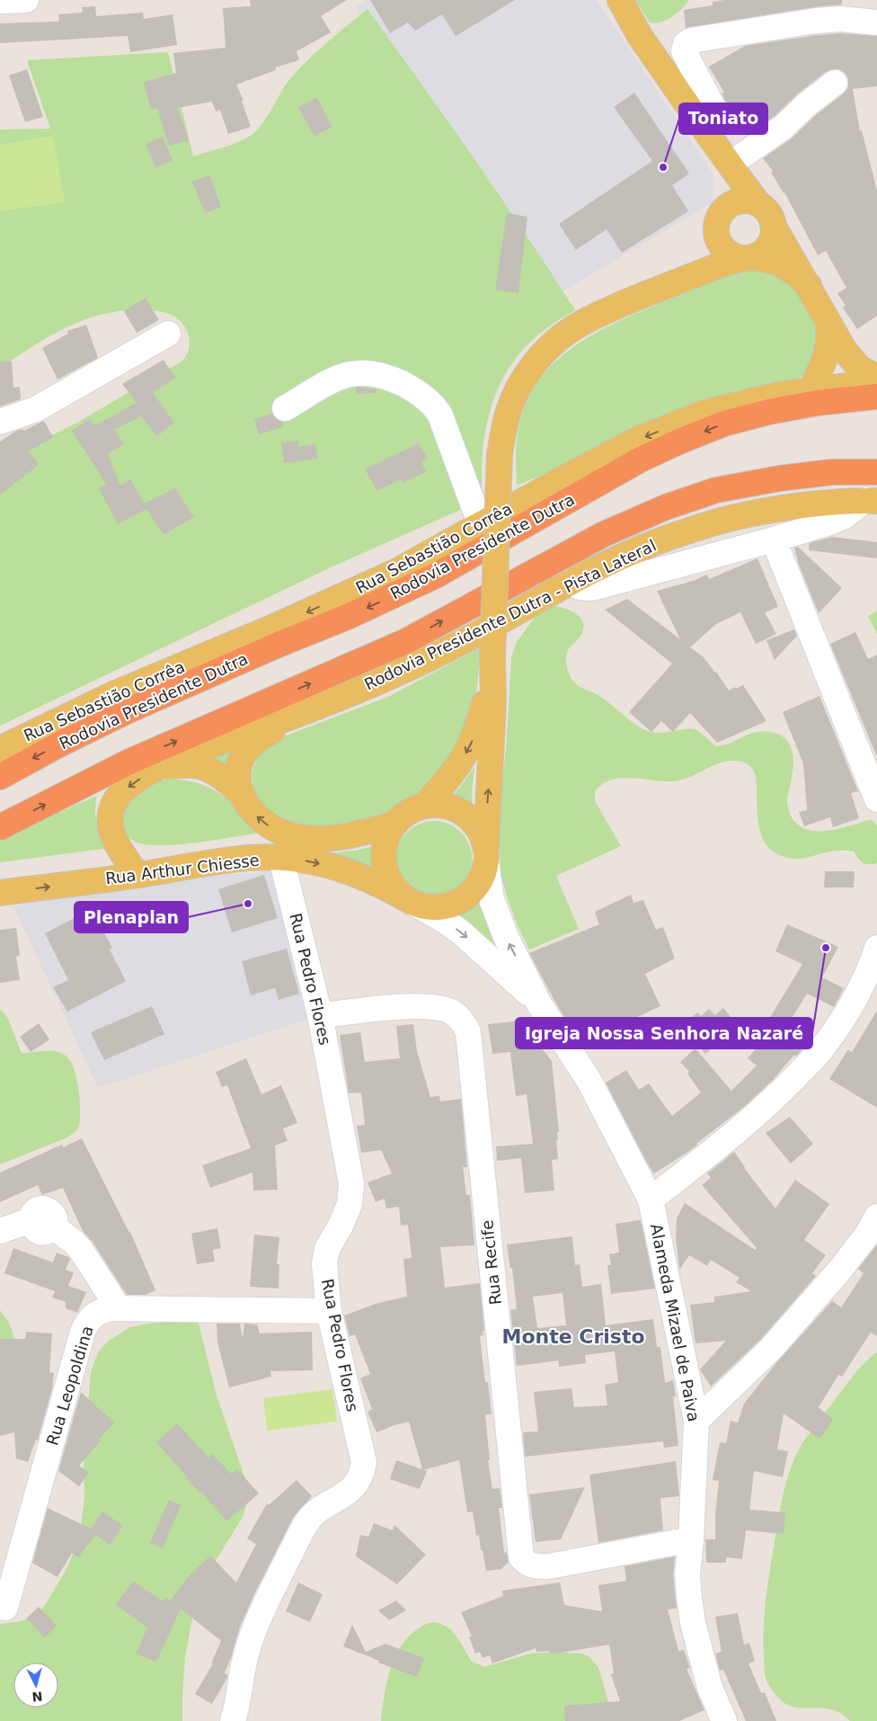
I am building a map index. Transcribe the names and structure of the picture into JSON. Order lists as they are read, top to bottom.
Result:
{
  "streets": {
    "highway": ["Rodovia Presidente Dutra"],
    "main road": ["Rua Sebastião Corrêa", "Rodovia Presidente Dutra - Pista Lateral", "Rua Arthur Chiesse"],
    "street": [
      "Rua Pedro Flores",
      "Rua Recife",
      "Alameda Mizael de Paiva",
      "Rua Leopoldina"
    ]
  },
  "crossings": [
    ["Rua Arthur Chiesse", "Rua Pedro Flores"],
    ["Rua Pedro Flores", "Rua Recife"],
    ["Rua Pedro Flores", "Rua Leopoldina"],
    ["Rua Recife", "Alameda Mizael de Paiva"]
  ],
  "one_way": ["Rua Sebastião Corrêa"],
  "districts": ["Monte Cristo"],
  "places": ["Toniato", "Plenaplan", "Igreja Nossa Senhora Nazaré"],
  "north": "bottom"
}
